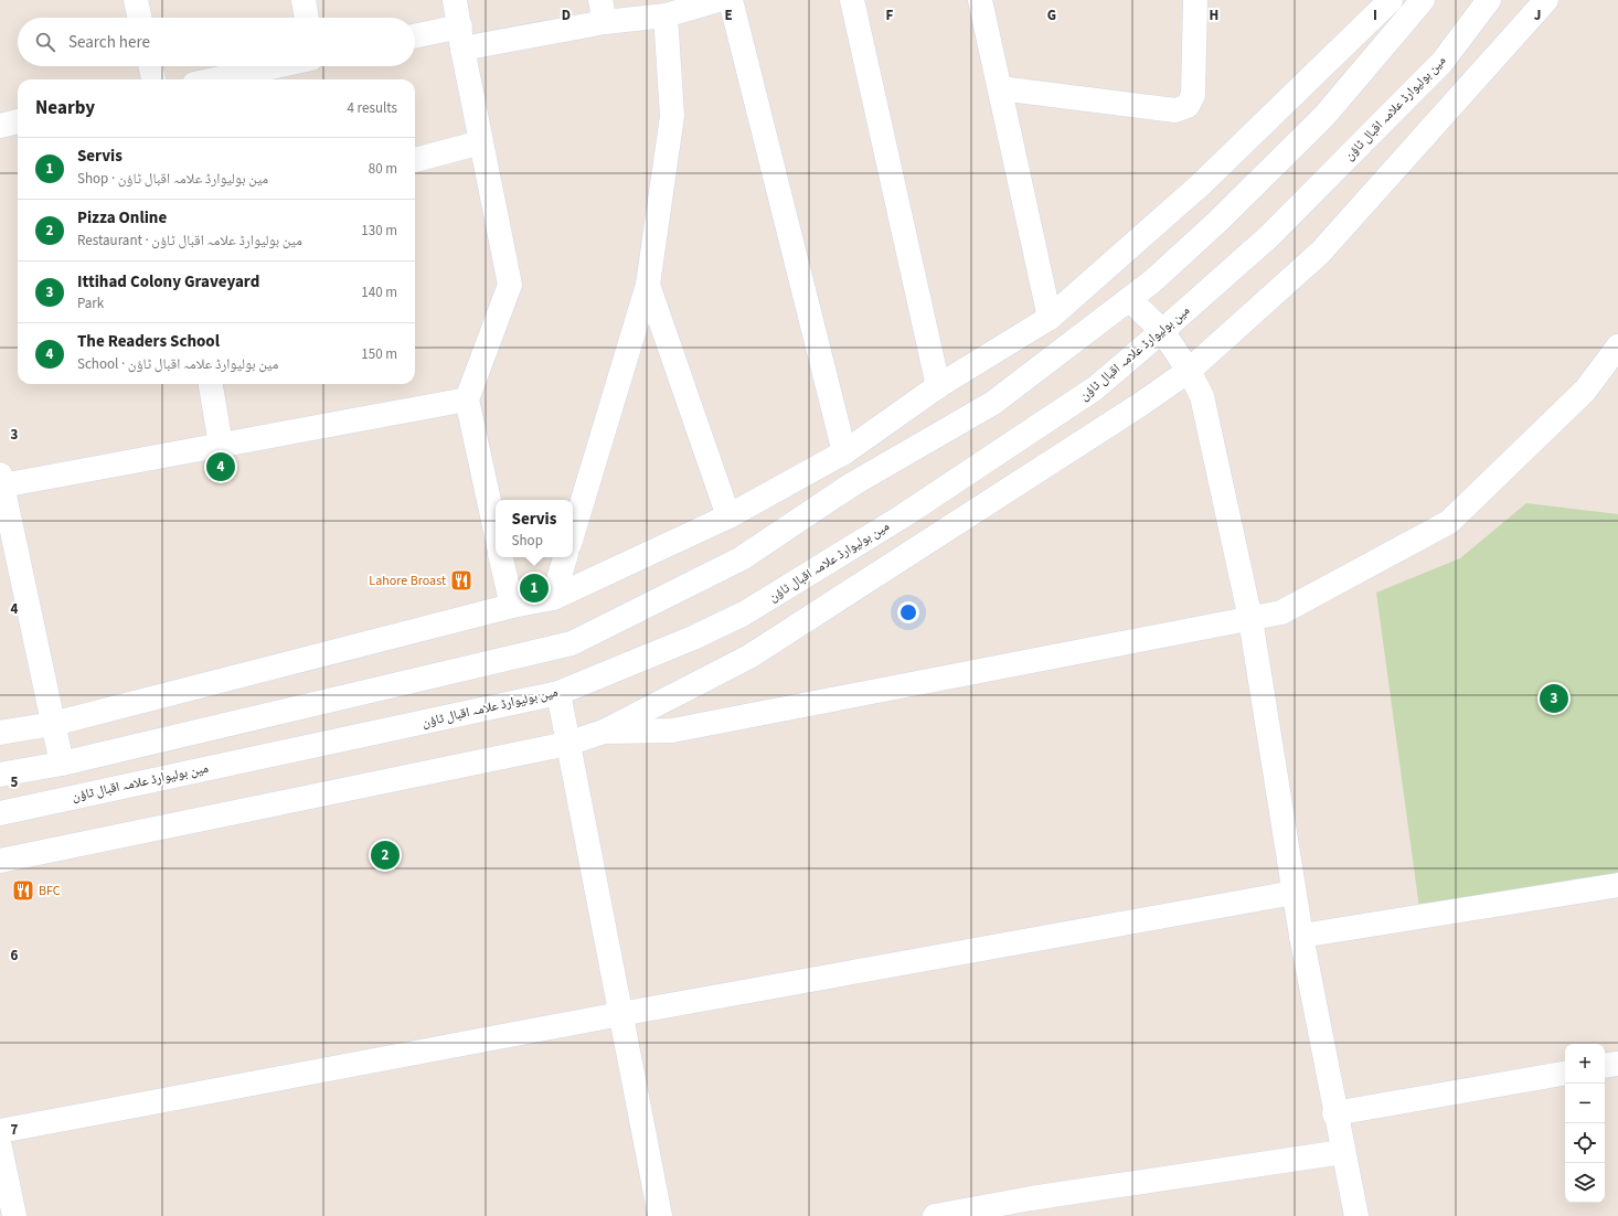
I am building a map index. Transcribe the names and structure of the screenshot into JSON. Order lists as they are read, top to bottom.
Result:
{
  "streets": {
    "street": ["مین بولیوارڈ علامہ اقبال ٹاؤن"]
  },
  "places": {
    "restaurant": ["Lahore Broast", "BFC"]
  },
  "page": {
    "search": "Search here",
    "heading": ["Nearby", "4 results"],
    "list": [
      {
        "mark": "1",
        "name": "Servis",
        "note": "Shop · مین بولیوارڈ علامہ اقبال ٹاؤن",
        "value": "80 m"
      },
      {
        "mark": "2",
        "name": "Pizza Online",
        "note": "Restaurant · مین بولیوارڈ علامہ اقبال ٹاؤن",
        "value": "130 m"
      },
      {
        "mark": "3",
        "name": "Ittihad Colony Graveyard",
        "note": "Park",
        "value": "140 m"
      },
      {
        "mark": "4",
        "name": "The Readers School",
        "note": "School · مین بولیوارڈ علامہ اقبال ٹاؤن",
        "value": "150 m"
      }
    ],
    "pins": [
      "4",
      "1",
      "3",
      "2"
    ],
    "popup": ["Servis", "Shop"],
    "map_buttons": ["+", "−"]
  },
  "grid": {
    "columns": [
      "D",
      "E",
      "F",
      "G",
      "H",
      "I",
      "J"
    ],
    "rows": [
      "3",
      "4",
      "5",
      "6",
      "7"
    ]
  }
}
